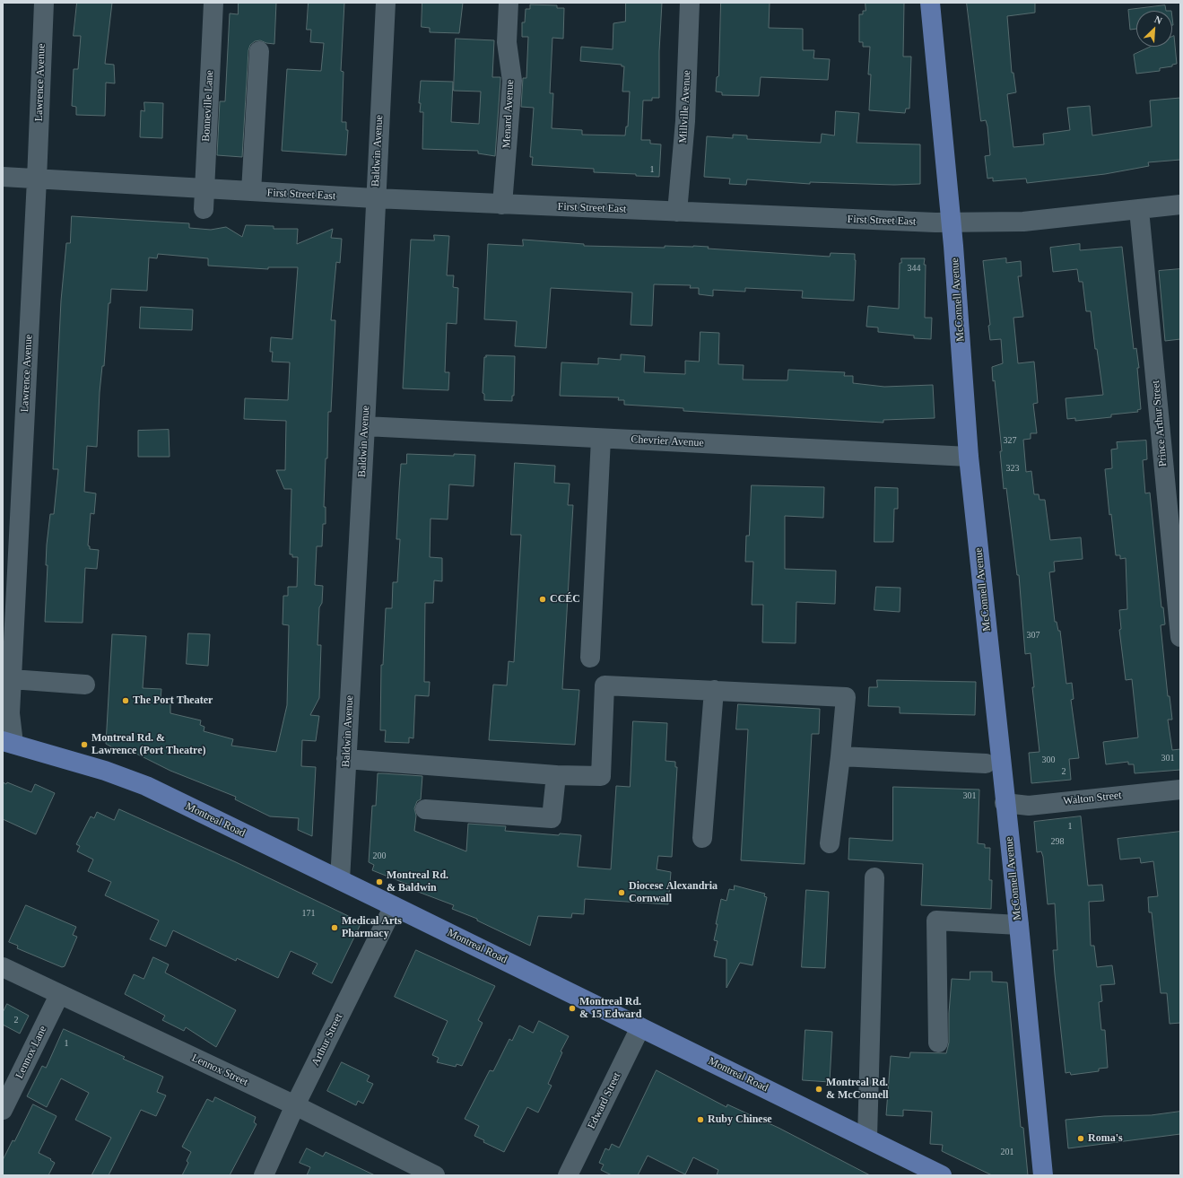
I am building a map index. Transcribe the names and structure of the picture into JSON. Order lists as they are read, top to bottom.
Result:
{
  "streets": {
    "main road": ["McConnell Avenue", "Montreal Road"],
    "street": [
      "Lawrence Avenue",
      "Bonneville Lane",
      "Millville Avenue",
      "Menard Avenue",
      "Baldwin Avenue",
      "First Street East",
      "Prince Arthur Street",
      "Chevrier Avenue",
      "Walton Street",
      "Arthur Street",
      "Lennox Lane",
      "Lennox Street",
      "Edward Street"
    ]
  },
  "crossings": [
    ["Lawrence Avenue", "First Street East"],
    ["Lawrence Avenue", "Montreal Road"],
    ["Bonneville Lane", "First Street East"],
    ["Millville Avenue", "First Street East"],
    ["Menard Avenue", "First Street East"],
    ["Baldwin Avenue", "First Street East"],
    ["Baldwin Avenue", "Chevrier Avenue"],
    ["Baldwin Avenue", "Montreal Road"],
    ["First Street East", "McConnell Avenue"],
    ["First Street East", "Prince Arthur Street"],
    ["McConnell Avenue", "Chevrier Avenue"],
    ["McConnell Avenue", "Walton Street"],
    ["Montreal Road", "Arthur Street"],
    ["Montreal Road", "Edward Street"],
    ["Arthur Street", "Lennox Street"],
    ["Lennox Lane", "Lennox Street"]
  ],
  "places": [
    "CCÉC",
    "The Port Theater",
    "Montreal Rd. & Lawrence (Port Theatre)",
    "Montreal Rd. & Baldwin",
    "Diocese Alexandria Cornwall",
    "Medical Arts Pharmacy",
    "Montreal Rd. & 15 Edward",
    "Montreal Rd. & McConnell",
    "Ruby Chinese",
    "Roma's"
  ],
  "house_numbers": [
    "1",
    "344",
    "327",
    "323",
    "307",
    "301",
    "300",
    "2",
    "301",
    "1",
    "298",
    "200",
    "171",
    "2",
    "1",
    "201"
  ],
  "north": "top right"
}
